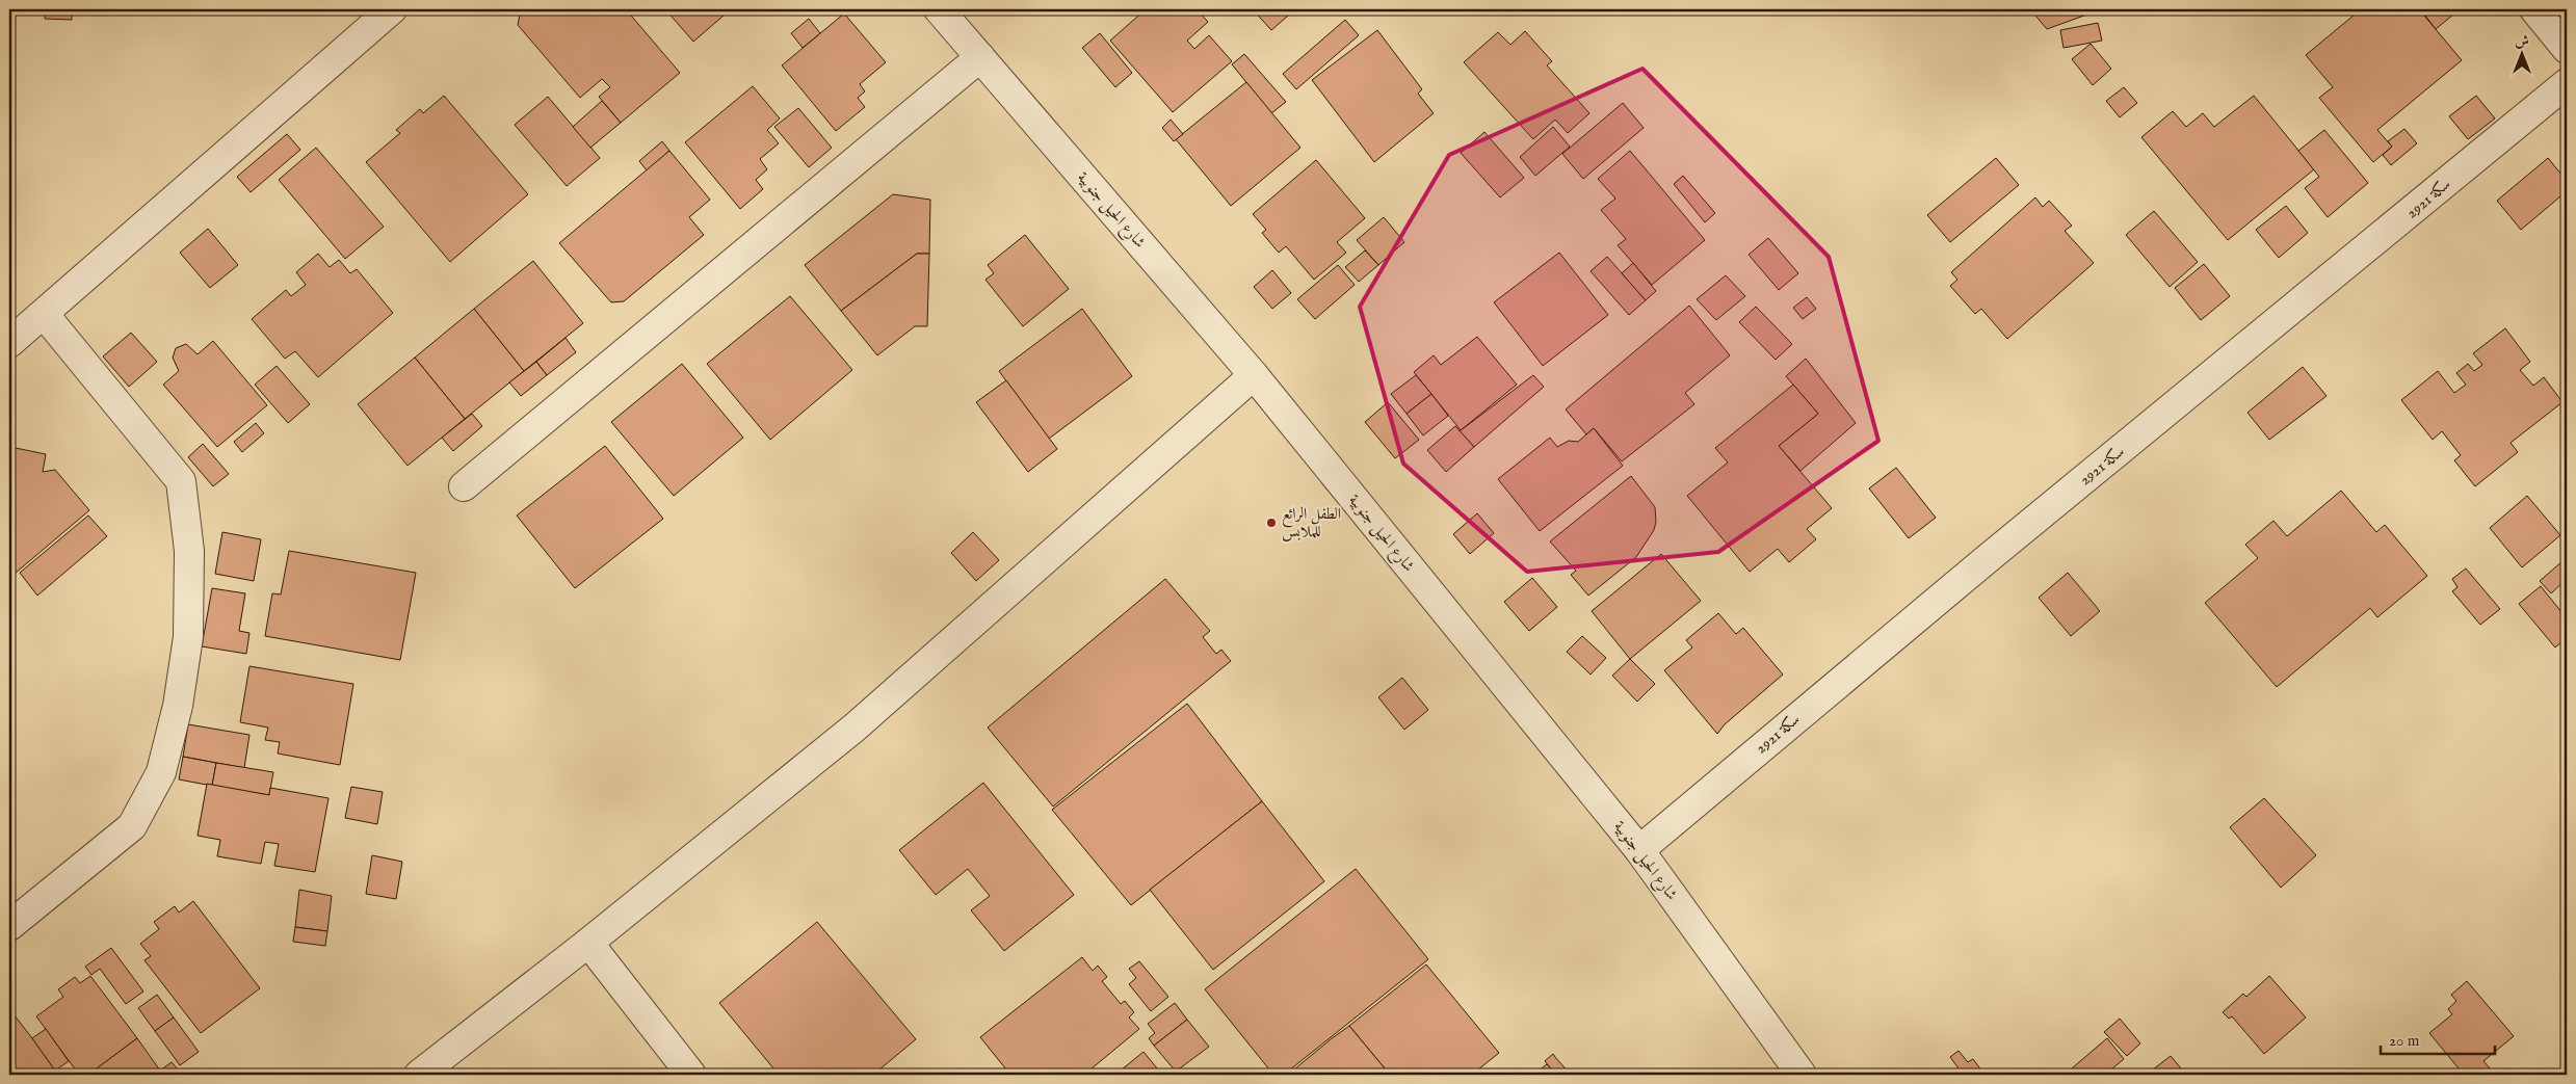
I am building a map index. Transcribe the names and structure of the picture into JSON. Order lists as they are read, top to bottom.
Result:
{
  "streets": {
    "street": ["سكة 2921", "شارع الحيل جنوبية"]
  },
  "crossings": [
    ["سكة 2921", "شارع الحيل جنوبية"]
  ],
  "places": ["الطفل الرائع للملابس"],
  "scale_bar": "20 m",
  "north": "top"
}
